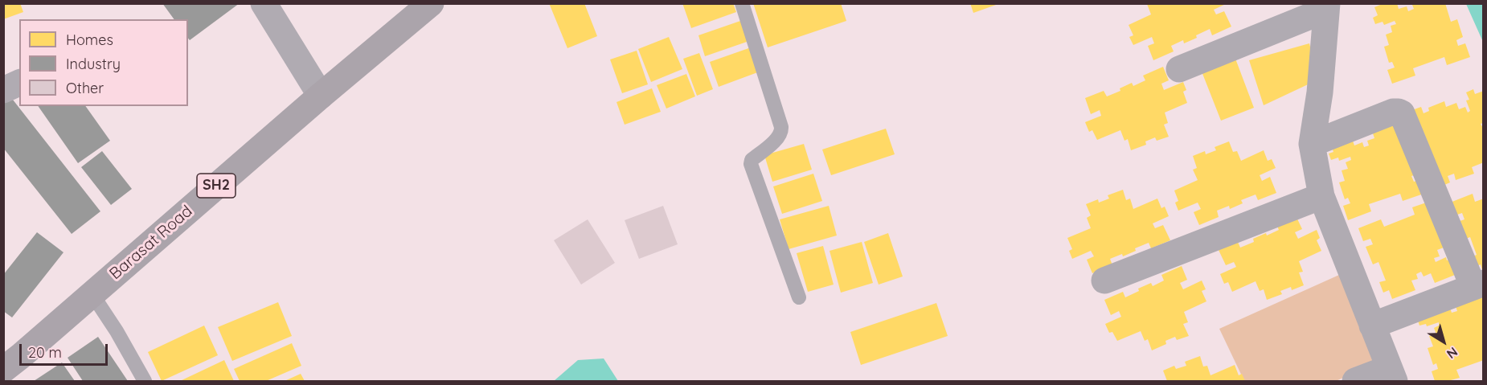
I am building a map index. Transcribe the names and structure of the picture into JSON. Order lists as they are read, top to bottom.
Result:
{
  "streets": {
    "main road": ["SH2", "Barasat Road"]
  },
  "legend": ["Homes", "Industry", "Other"],
  "scale_bar": "20 m",
  "north": "bottom right"
}
